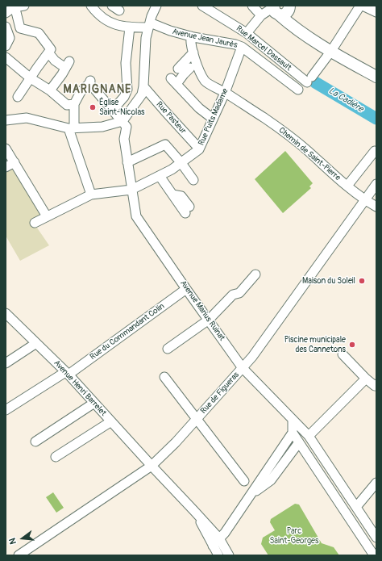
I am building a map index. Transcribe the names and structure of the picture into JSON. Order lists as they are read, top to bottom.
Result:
{
  "streets": {
    "street": [
      "Avenue Jean Jaurès",
      "Rue Marcel Dassault",
      "Rue Puits Madame",
      "Rue Pasteur",
      "Chemin de Saint-Pierre",
      "Avenue Marius Ruinat",
      "Rue du Commandant Colin",
      "Avenue Henri Barrelet",
      "Rue de Figueras"
    ]
  },
  "crossings": [
    ["Avenue Jean Jaurès", "Rue Puits Madame"],
    ["Avenue Jean Jaurès", "Chemin de Saint-Pierre"],
    ["Rue Puits Madame", "Rue Pasteur"],
    ["Rue Puits Madame", "Chemin de Saint-Pierre"],
    ["Rue Puits Madame", "Avenue Marius Ruinat"],
    ["Chemin de Saint-Pierre", "Rue de Figueras"],
    ["Avenue Marius Ruinat", "Rue du Commandant Colin"],
    ["Avenue Marius Ruinat", "Rue de Figueras"],
    ["Rue du Commandant Colin", "Avenue Henri Barrelet"],
    ["Avenue Henri Barrelet", "Rue de Figueras"]
  ],
  "districts": ["MARIGNANE"],
  "water": ["La Cadière"],
  "parks": ["Parc Saint-Georges"],
  "places": ["Église Saint-Nicolas", "Maison du Soleil", "Piscine municipale des Cannetons"],
  "north": "left"
}
